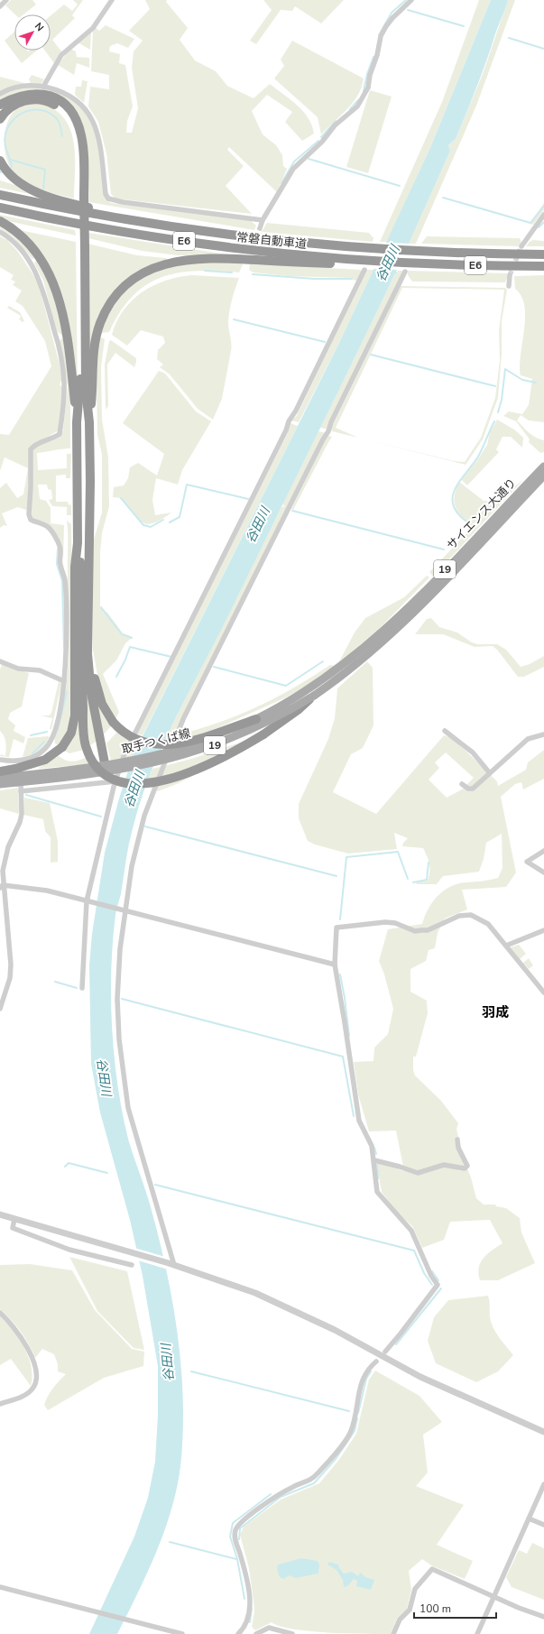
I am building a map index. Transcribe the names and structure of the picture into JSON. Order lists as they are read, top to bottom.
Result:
{
  "streets": {
    "highway": ["E6", "常磐自動車道"],
    "main road": ["サイエンス大通り", "19", "取手つくば線"]
  },
  "crossings": [
    ["サイエンス大通り", "取手つくば線"]
  ],
  "districts": ["羽成"],
  "water": ["谷田川"],
  "scale_bar": "100 m",
  "north": "top right"
}
